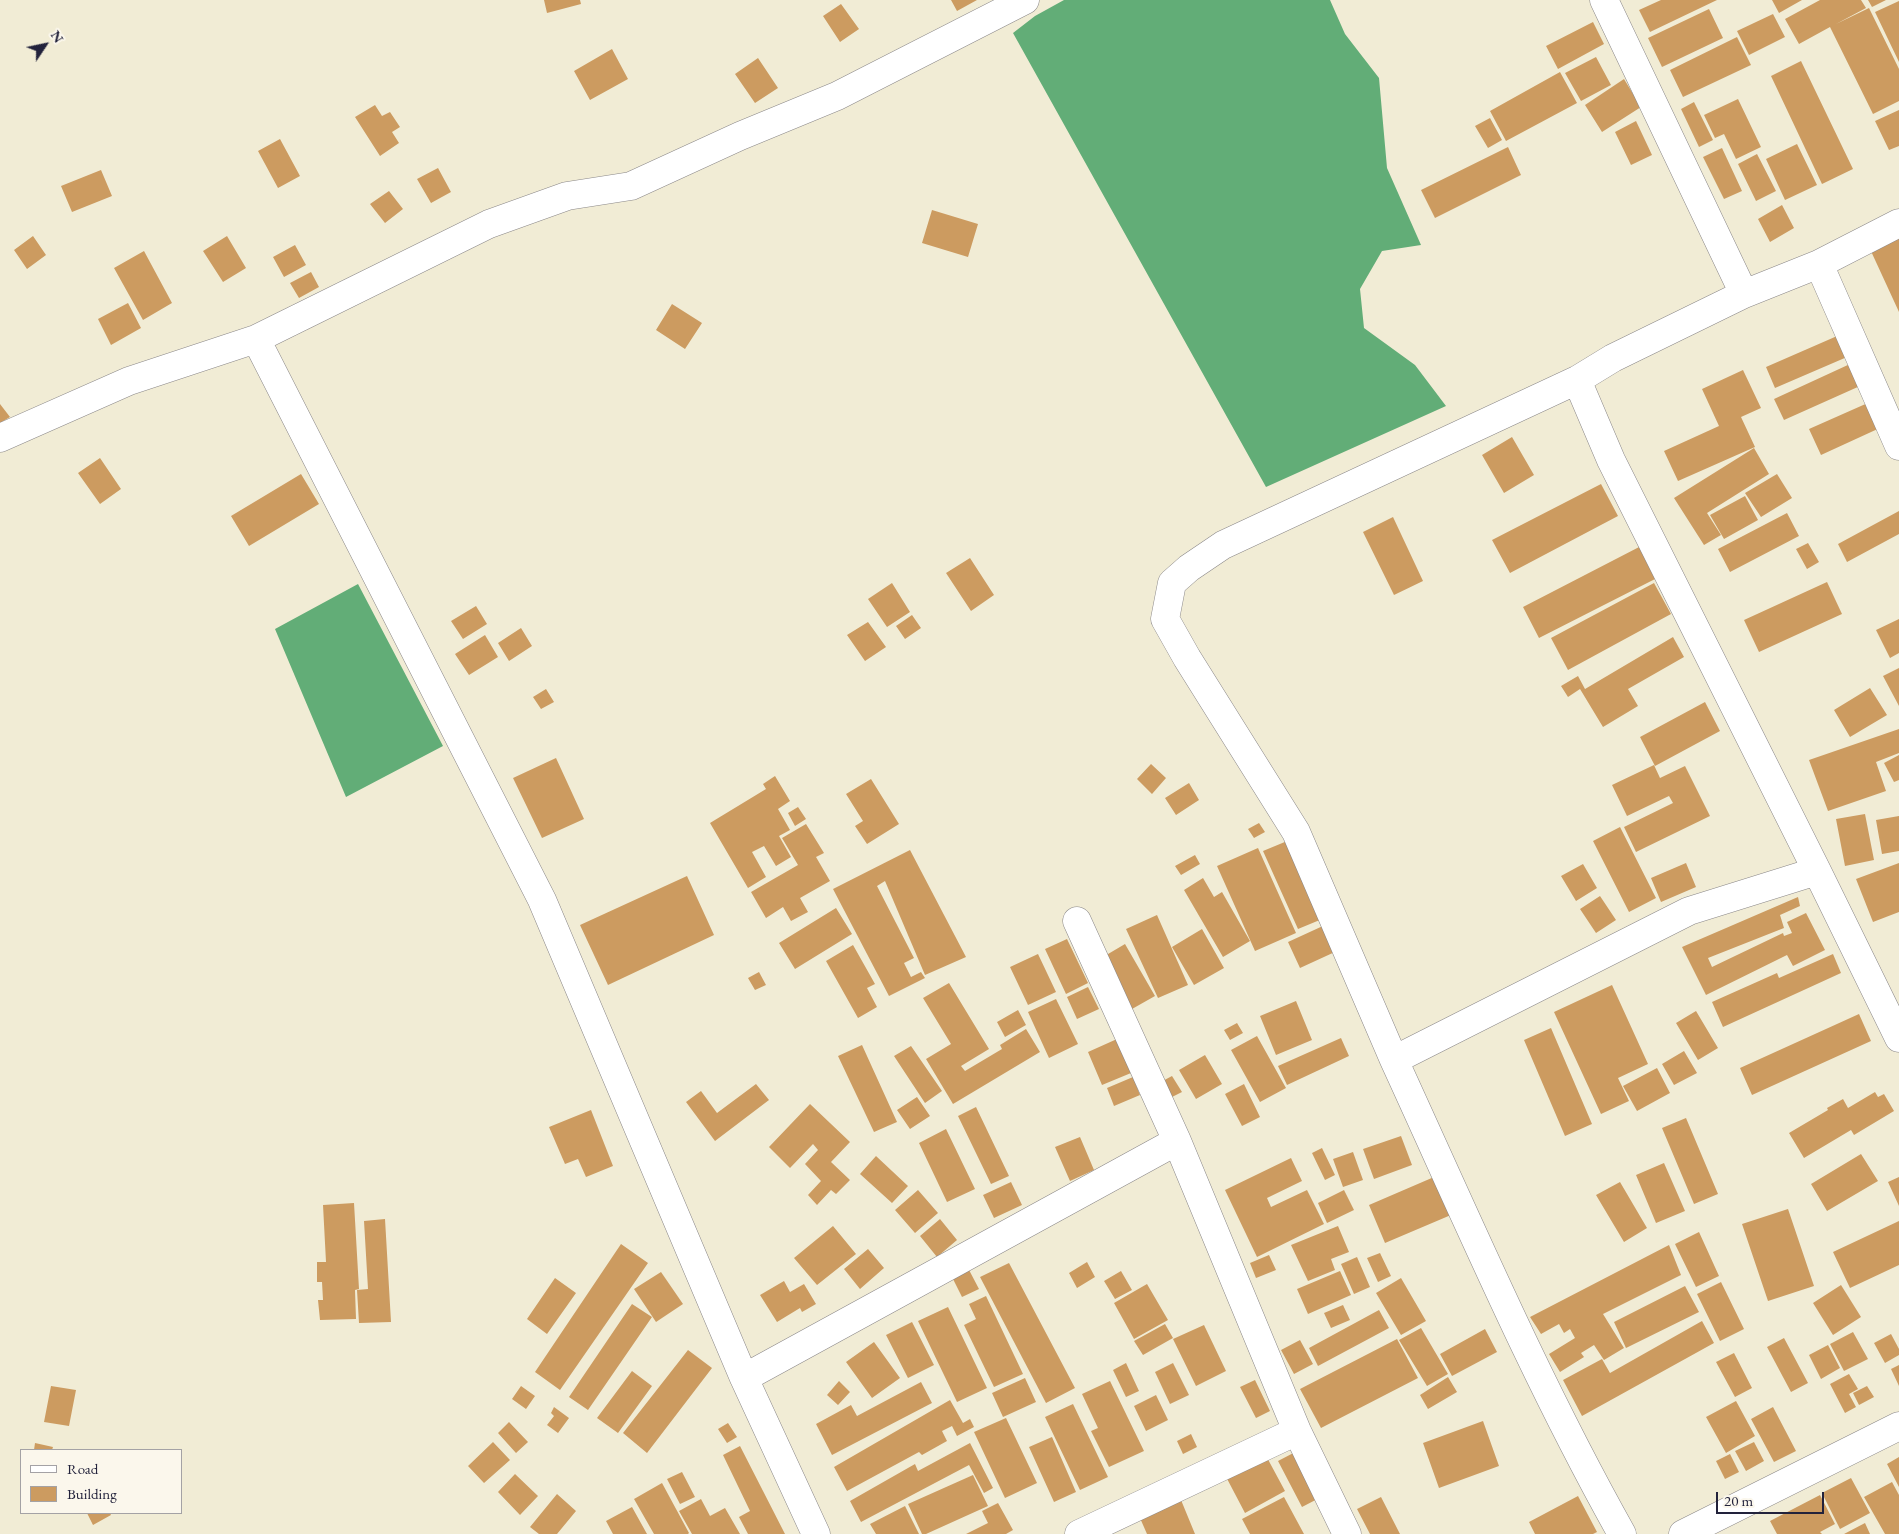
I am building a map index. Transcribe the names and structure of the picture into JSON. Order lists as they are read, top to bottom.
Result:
{
  "legend": ["Road", "Building"],
  "scale_bar": "20 m",
  "north": "top right"
}
